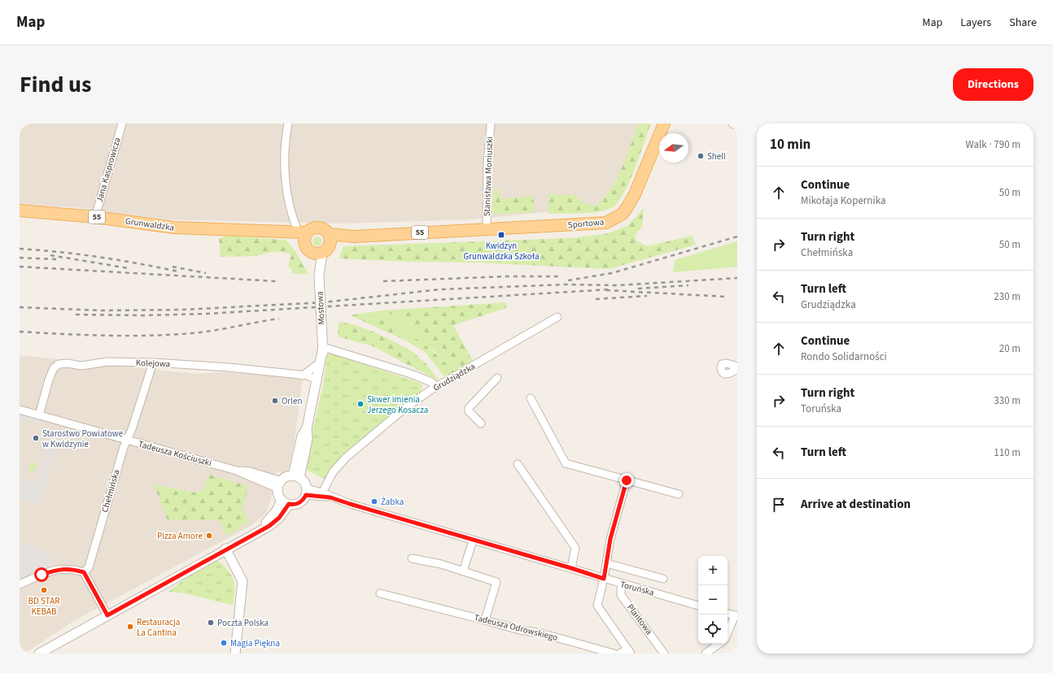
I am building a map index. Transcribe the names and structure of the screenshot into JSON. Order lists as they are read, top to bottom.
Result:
{
  "streets": {
    "main road": ["55", "Sportowa", "Grunwaldzka"],
    "street": [
      "Jana Kasprowicza",
      "Stanisława Moniuszki",
      "Mostowa",
      "Kolejowa",
      "Grudziądzka",
      "Tadeusza Kościuszki",
      "Chełmińska",
      "Toruńska",
      "Plantowa",
      "Tadeusza Odrowskiego"
    ]
  },
  "crossings": [
    ["Jana Kasprowicza", "Grunwaldzka"],
    ["Stanisława Moniuszki", "55"],
    ["Stanisława Moniuszki", "Sportowa"],
    ["55", "Sportowa"],
    ["55", "Grunwaldzka"],
    ["55", "Mostowa"],
    ["Grunwaldzka", "Mostowa"],
    ["Mostowa", "Kolejowa"],
    ["Mostowa", "Tadeusza Kościuszki"],
    ["Mostowa", "Toruńska"],
    ["Kolejowa", "Tadeusza Kościuszki"],
    ["Kolejowa", "Chełmińska"],
    ["Grudziądzka", "Toruńska"],
    ["Tadeusza Kościuszki", "Chełmińska"],
    ["Tadeusza Kościuszki", "Toruńska"],
    ["Toruńska", "Plantowa"]
  ],
  "places": {
    "other": [
      "Shell",
      "Orlen",
      "Skwer imienia Jerzego Kosacza",
      "Starostwo Powiatowe w Kwidzynie",
      "Żabka",
      "Pizza Amore",
      "BD STAR KEBAB",
      "Poczta Polska",
      "Restauracja La Cantina",
      "Magia Piękna"
    ],
    "transit": ["Kwidzyn Grunwaldzka Szkoła"]
  },
  "north": "left",
  "page": {
    "header": "Map",
    "nav": ["Map", "Layers", "Share"],
    "title": "Find us",
    "buttons": "Directions",
    "heading": ["10 min", "Walk · 790 m"],
    "list": [
      ["Continue", "Mikołaja Kopernika", "50 m"],
      ["Turn right", "Chełmińska", "50 m"],
      ["Turn left", "Grudziądzka", "230 m"],
      ["Continue", "Rondo Solidarności", "20 m"],
      ["Turn right", "Toruńska", "330 m"],
      ["Turn left", "110 m"],
      "Arrive at destination"
    ],
    "map_buttons": ["+", "−"]
  }
}
